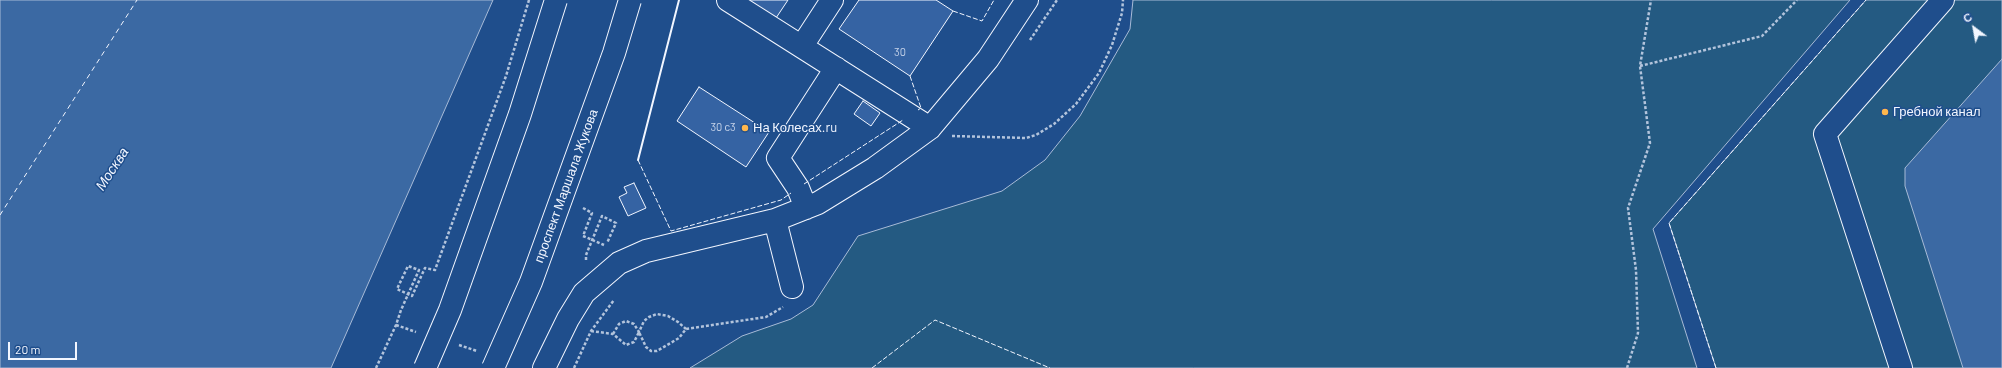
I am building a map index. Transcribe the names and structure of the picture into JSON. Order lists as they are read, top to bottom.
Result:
{
  "streets": {
    "main road": ["проспект Маршала Жукова"]
  },
  "water": ["Москва"],
  "places": ["Гребной канал", "На Колесах.ru"],
  "house_numbers": ["30", "30 с3"],
  "scale_bar": "20 m",
  "north": "top left"
}
